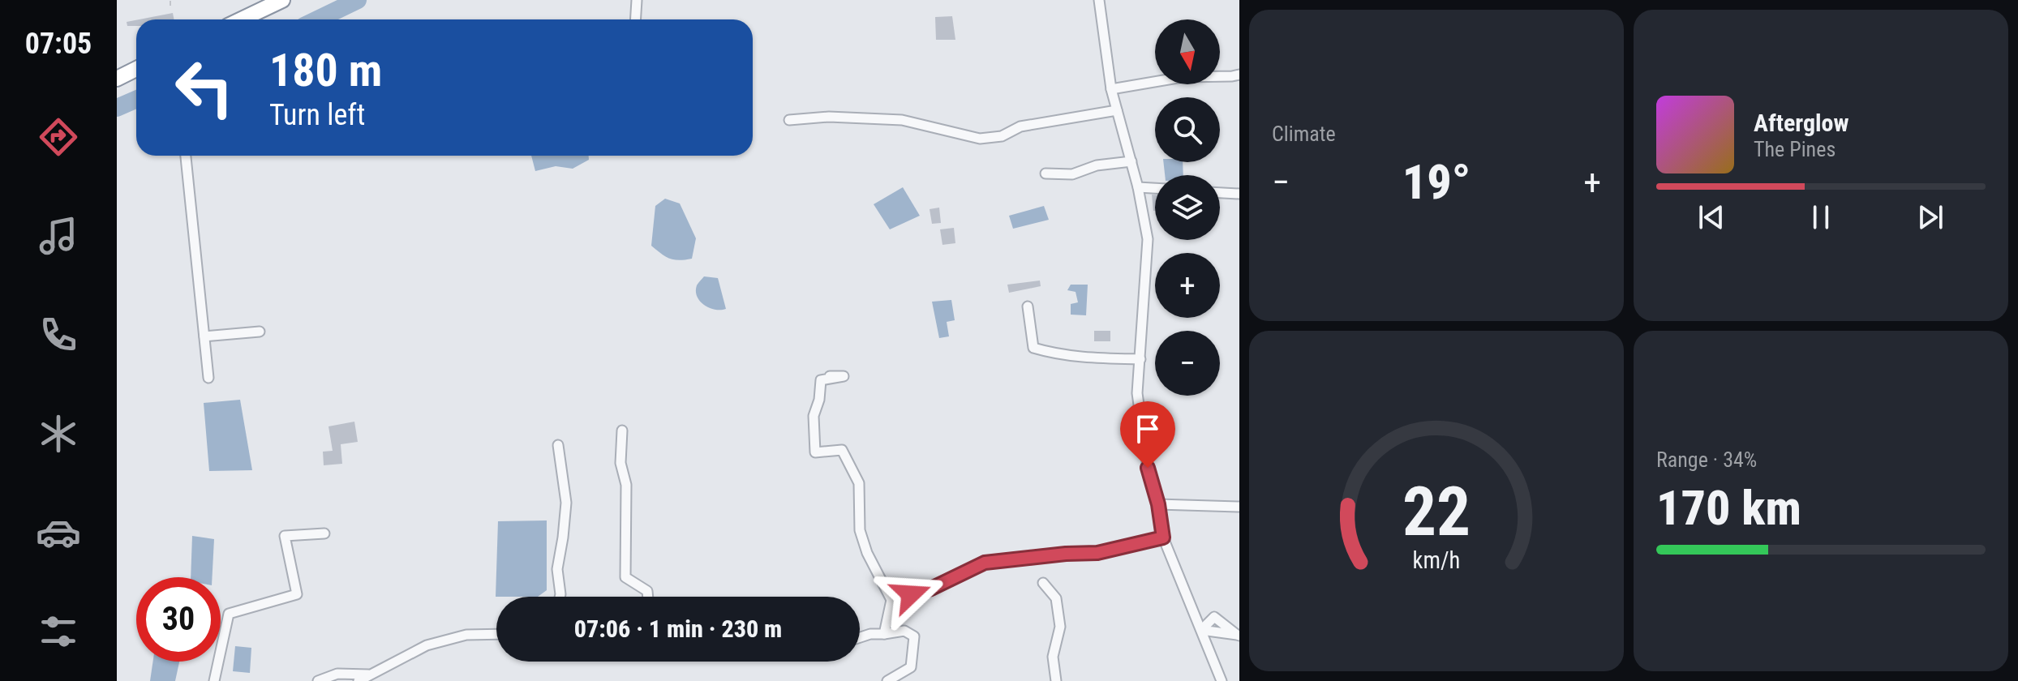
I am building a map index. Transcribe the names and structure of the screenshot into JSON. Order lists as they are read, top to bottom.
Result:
{
  "north": "bottom",
  "page": {
    "tabs": "07:05",
    "tile": [
      "Climate",
      ["Range · 34%", "170 km"]
    ],
    "map_buttons": ["+", "−"],
    "turn": ["180 m", "Turn left"],
    "song": ["Afterglow", "The Pines"],
    "heat": ["−", "19°", "+"],
    "limit": "30",
    "trip": "07:06 · 1 min · 230 m",
    "gauge": ["22", "km/h"]
  }
}
